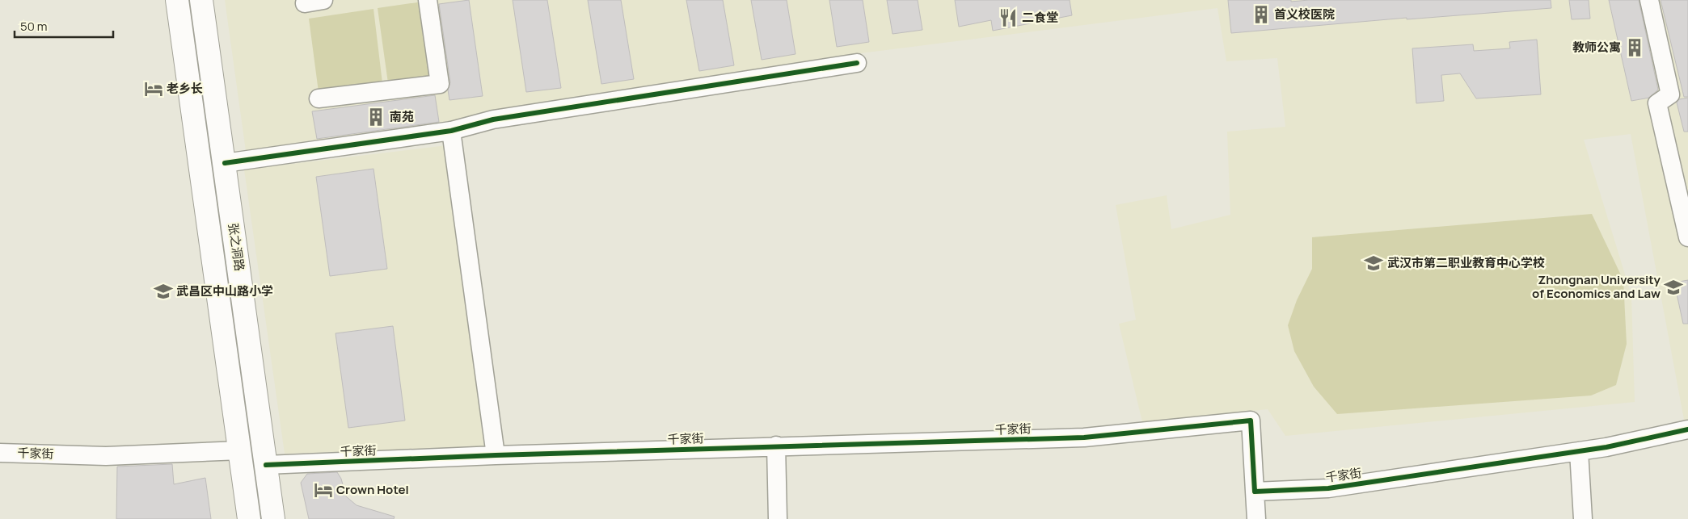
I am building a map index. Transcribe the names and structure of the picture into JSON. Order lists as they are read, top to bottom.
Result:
{
  "streets": {
    "main road": ["张之洞路"],
    "street": ["千家街"]
  },
  "crossings": [
    ["张之洞路", "千家街"]
  ],
  "places": {
    "building": ["首义校医院", "教师公寓", "南苑"],
    "restaurant": ["二食堂"],
    "hotel": ["老乡长", "Crown Hotel"],
    "school or university": ["武汉市第二职业教育中心学校", "Zhongnan University of Economics and Law", "武昌区中山路小学"]
  },
  "scale_bar": "50 m"
}
